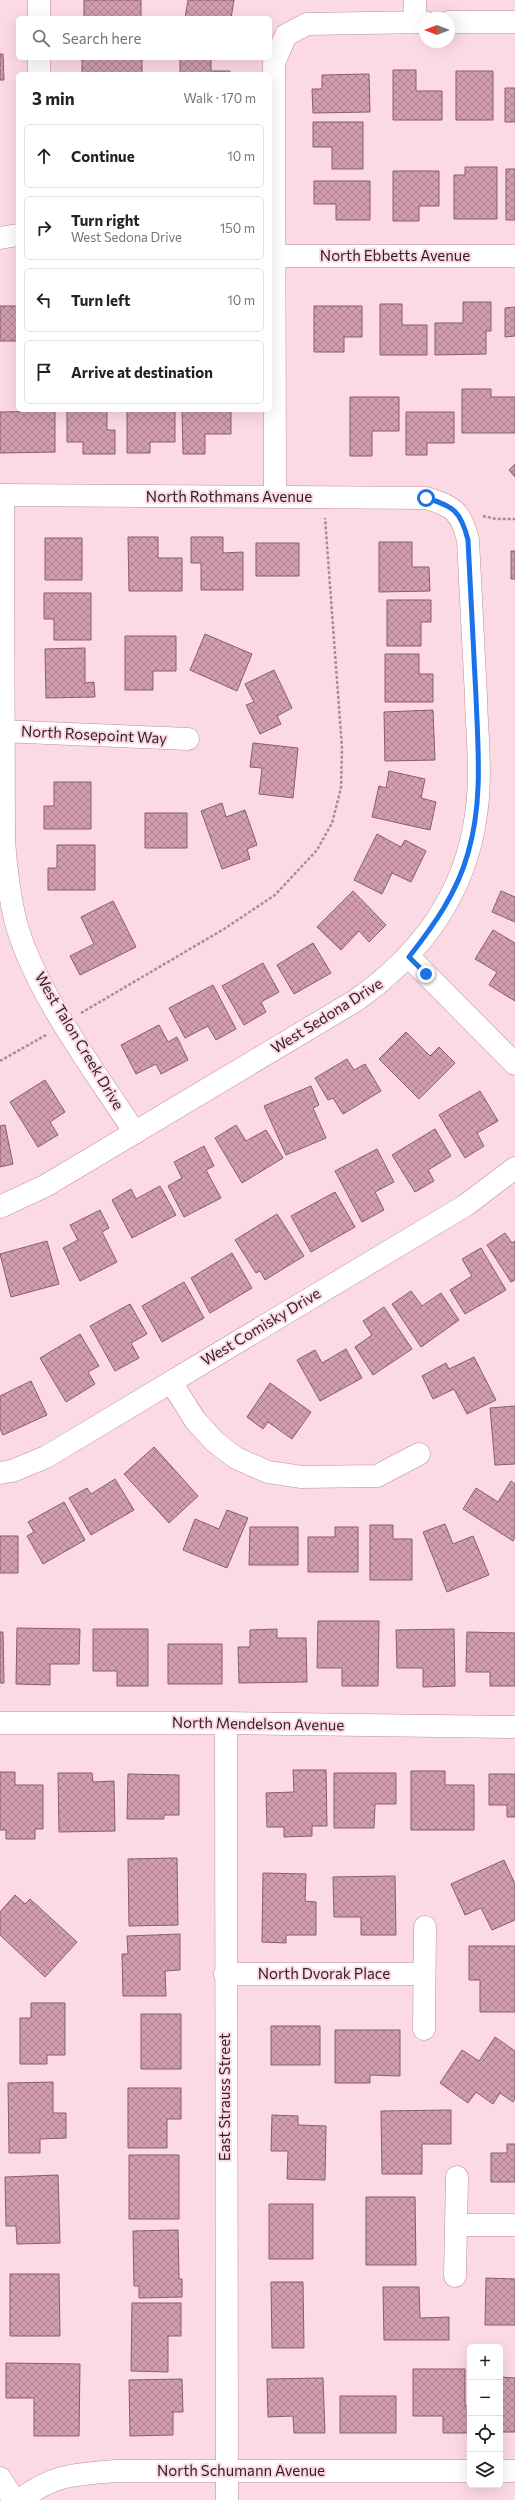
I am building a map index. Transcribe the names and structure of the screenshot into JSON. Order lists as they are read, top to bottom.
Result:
{
  "streets": {
    "street": [
      "North Ebbetts Avenue",
      "North Rothmans Avenue",
      "North Rosepoint Way",
      "West Sedona Drive",
      "West Talon Creek Drive",
      "West Comisky Drive",
      "North Mendelson Avenue",
      "North Dvorak Place",
      "East Strauss Street",
      "North Schumann Avenue"
    ]
  },
  "crossings": [
    ["North Rothmans Avenue", "West Sedona Drive"],
    ["North Rothmans Avenue", "West Talon Creek Drive"],
    ["North Rosepoint Way", "West Talon Creek Drive"],
    ["West Sedona Drive", "West Talon Creek Drive"],
    ["North Mendelson Avenue", "East Strauss Street"],
    ["North Dvorak Place", "East Strauss Street"],
    ["East Strauss Street", "North Schumann Avenue"]
  ],
  "north": "left",
  "page": {
    "search": "Search here",
    "heading": ["3 min", "Walk · 170 m"],
    "list": [
      ["Continue", "10 m"],
      ["Turn right", "West Sedona Drive", "150 m"],
      ["Turn left", "10 m"],
      "Arrive at destination"
    ],
    "map_buttons": ["+", "−"]
  }
}
